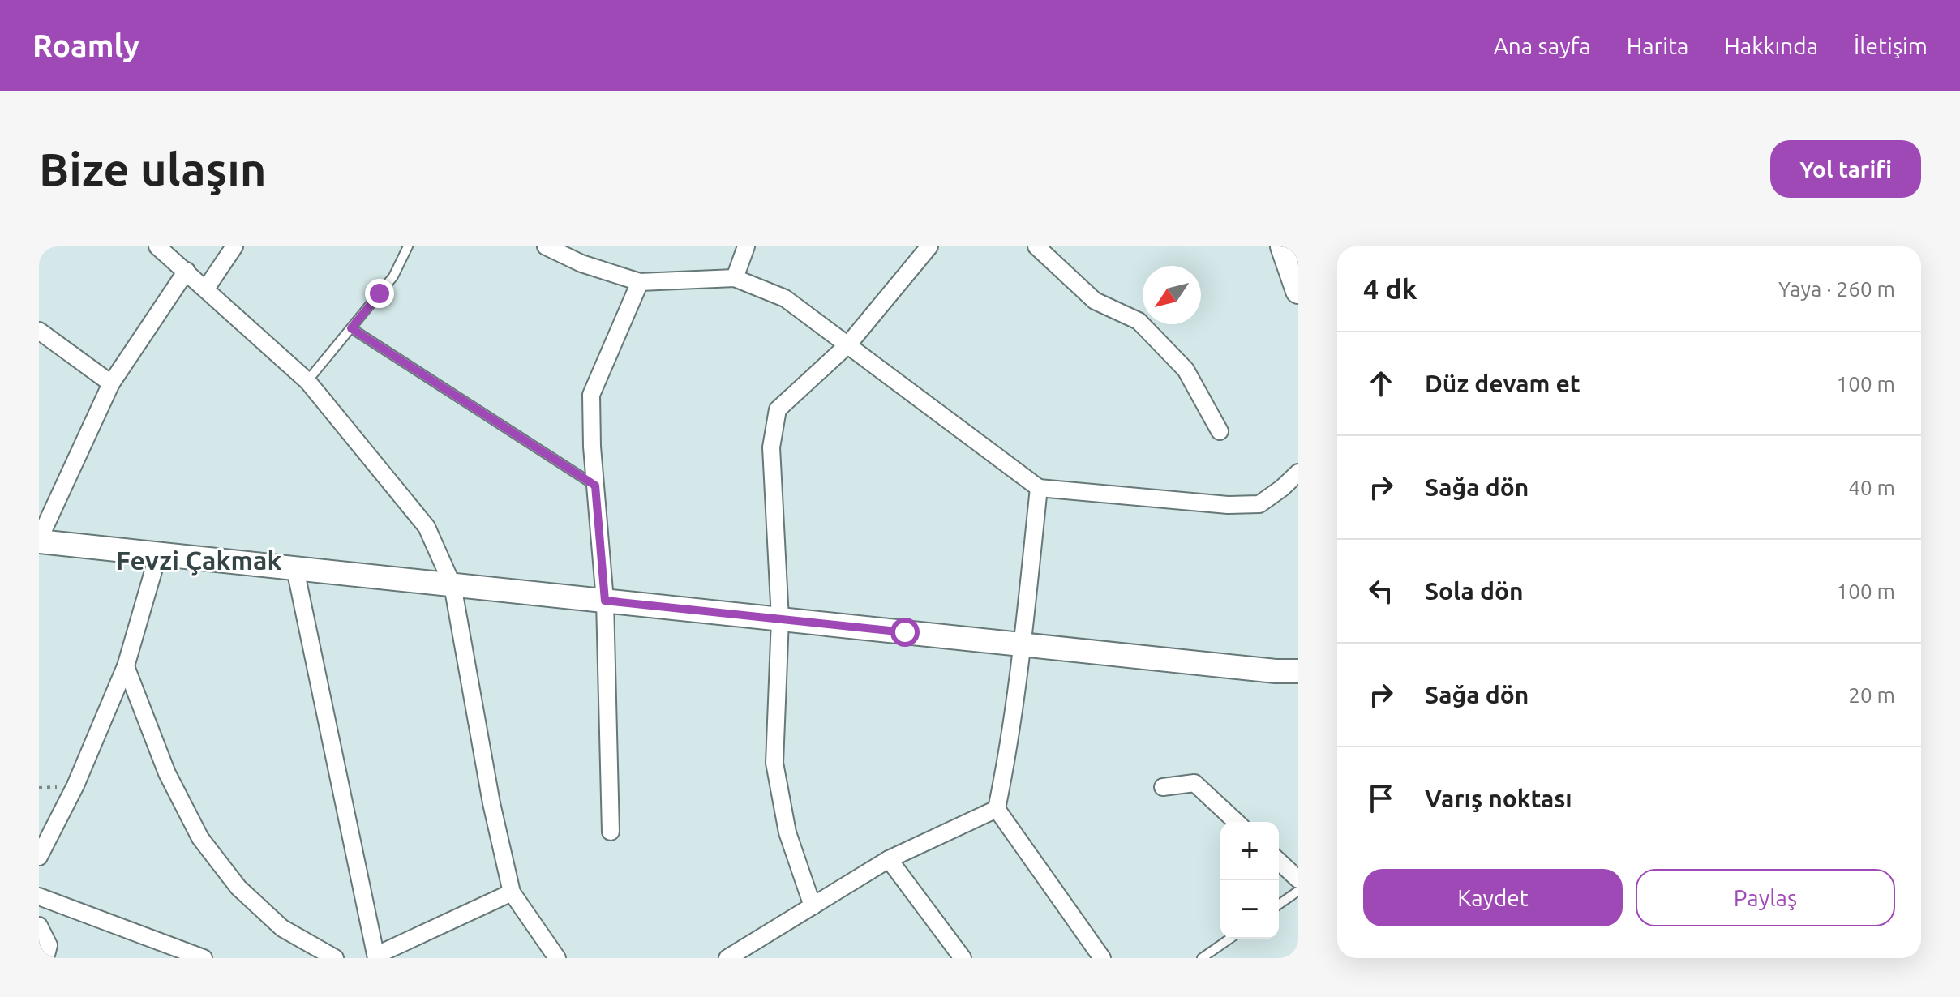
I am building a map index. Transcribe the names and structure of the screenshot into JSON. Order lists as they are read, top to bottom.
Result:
{
  "districts": ["Fevzi Çakmak"],
  "north": "bottom left",
  "page": {
    "header": "Roamly",
    "nav": [
      "Ana sayfa",
      "Harita",
      "Hakkında",
      "İletişim"
    ],
    "buttons": [
      "Yol tarifi",
      ["Kaydet", "Paylaş"]
    ],
    "title": "Bize ulaşın",
    "heading": ["4 dk", "Yaya · 260 m"],
    "list": [
      ["Düz devam et", "100 m"],
      ["Sağa dön", "40 m"],
      ["Sola dön", "100 m"],
      ["Sağa dön", "20 m"],
      "Varış noktası"
    ],
    "map_buttons": ["+", "−"]
  }
}
